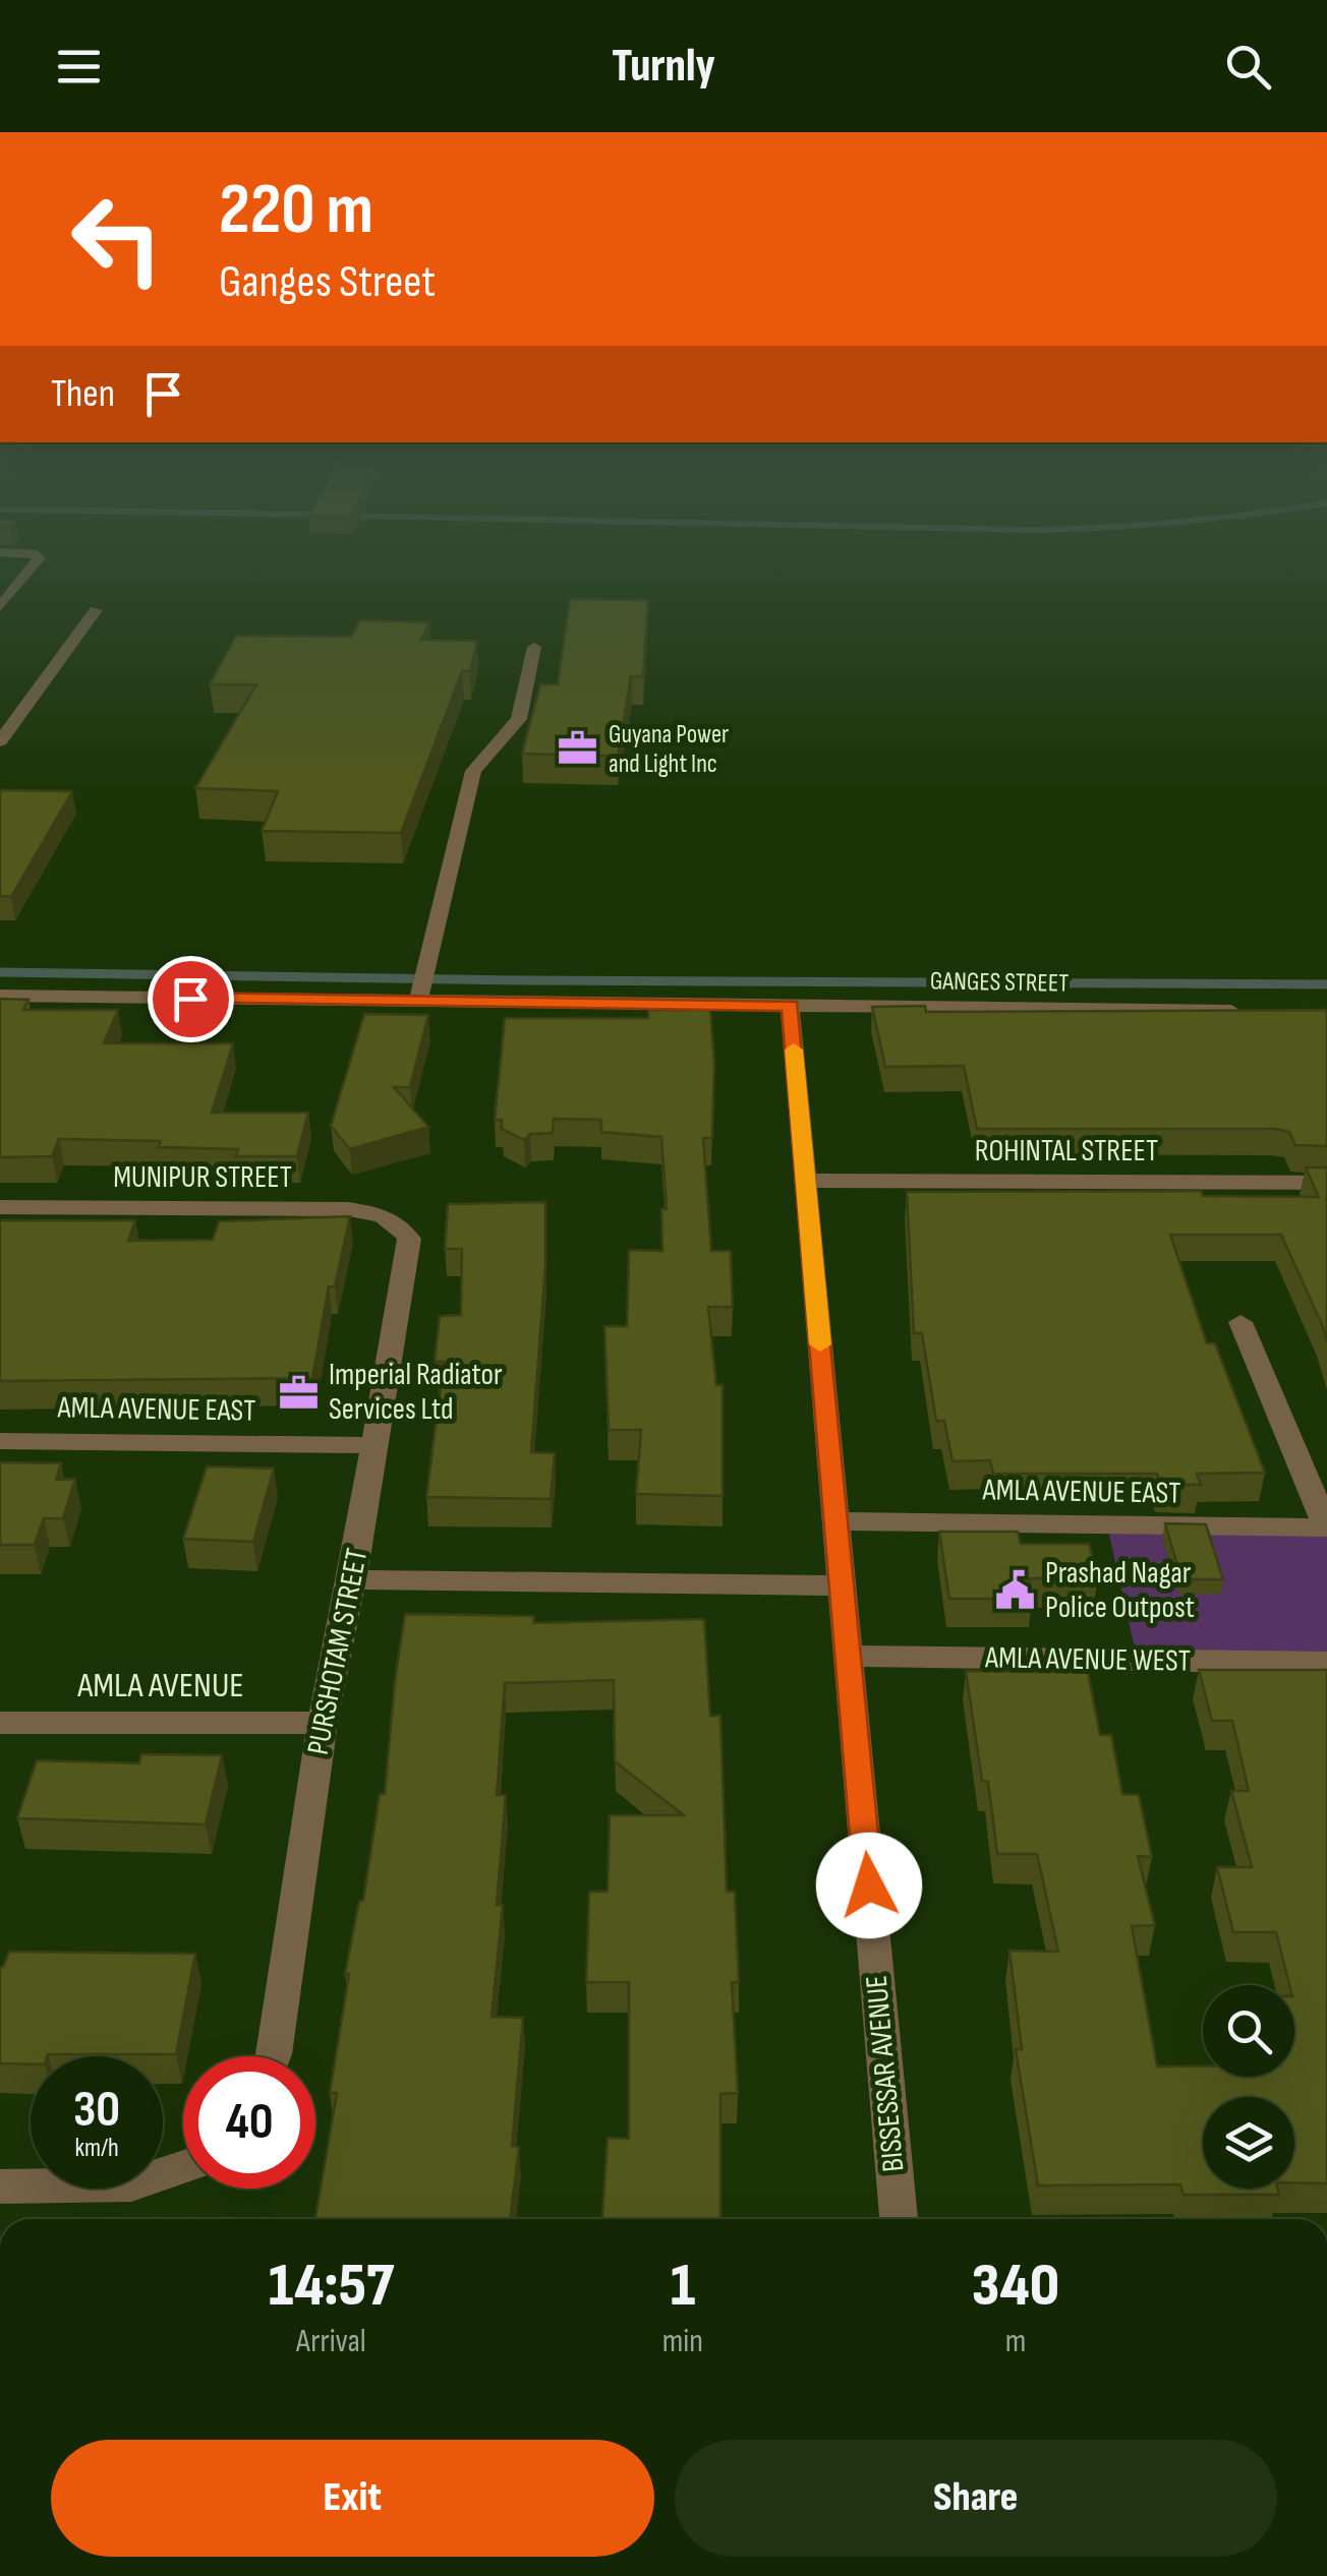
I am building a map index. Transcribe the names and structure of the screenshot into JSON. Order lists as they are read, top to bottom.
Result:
{
  "streets": {
    "street": [
      "GANGES STREET",
      "ROHINTAL STREET",
      "MUNIPUR STREET",
      "AMLA AVENUE EAST",
      "PURSHOTAM STREET",
      "AMLA AVENUE WEST",
      "AMLA AVENUE",
      "BISSESSAR AVENUE"
    ]
  },
  "crossings": [
    ["GANGES STREET", "BISSESSAR AVENUE"],
    ["ROHINTAL STREET", "BISSESSAR AVENUE"],
    ["MUNIPUR STREET", "PURSHOTAM STREET"],
    ["AMLA AVENUE EAST", "PURSHOTAM STREET"],
    ["AMLA AVENUE EAST", "BISSESSAR AVENUE"],
    ["PURSHOTAM STREET", "AMLA AVENUE"],
    ["AMLA AVENUE WEST", "BISSESSAR AVENUE"]
  ],
  "places": {
    "office": ["Guyana Power and Light Inc", "Imperial Radiator Services Ltd"],
    "public building": ["Prashad Nagar Police Outpost"]
  },
  "page": {
    "header": "Turnly",
    "turn": ["220 m", "Ganges Street"],
    "then": "Then",
    "speed": "30 km/h",
    "limit": "40",
    "eta": [
      "14:57",
      "Arrival",
      "1",
      "min",
      "340",
      "m"
    ],
    "buttons": ["Exit", "Share"]
  }
}
